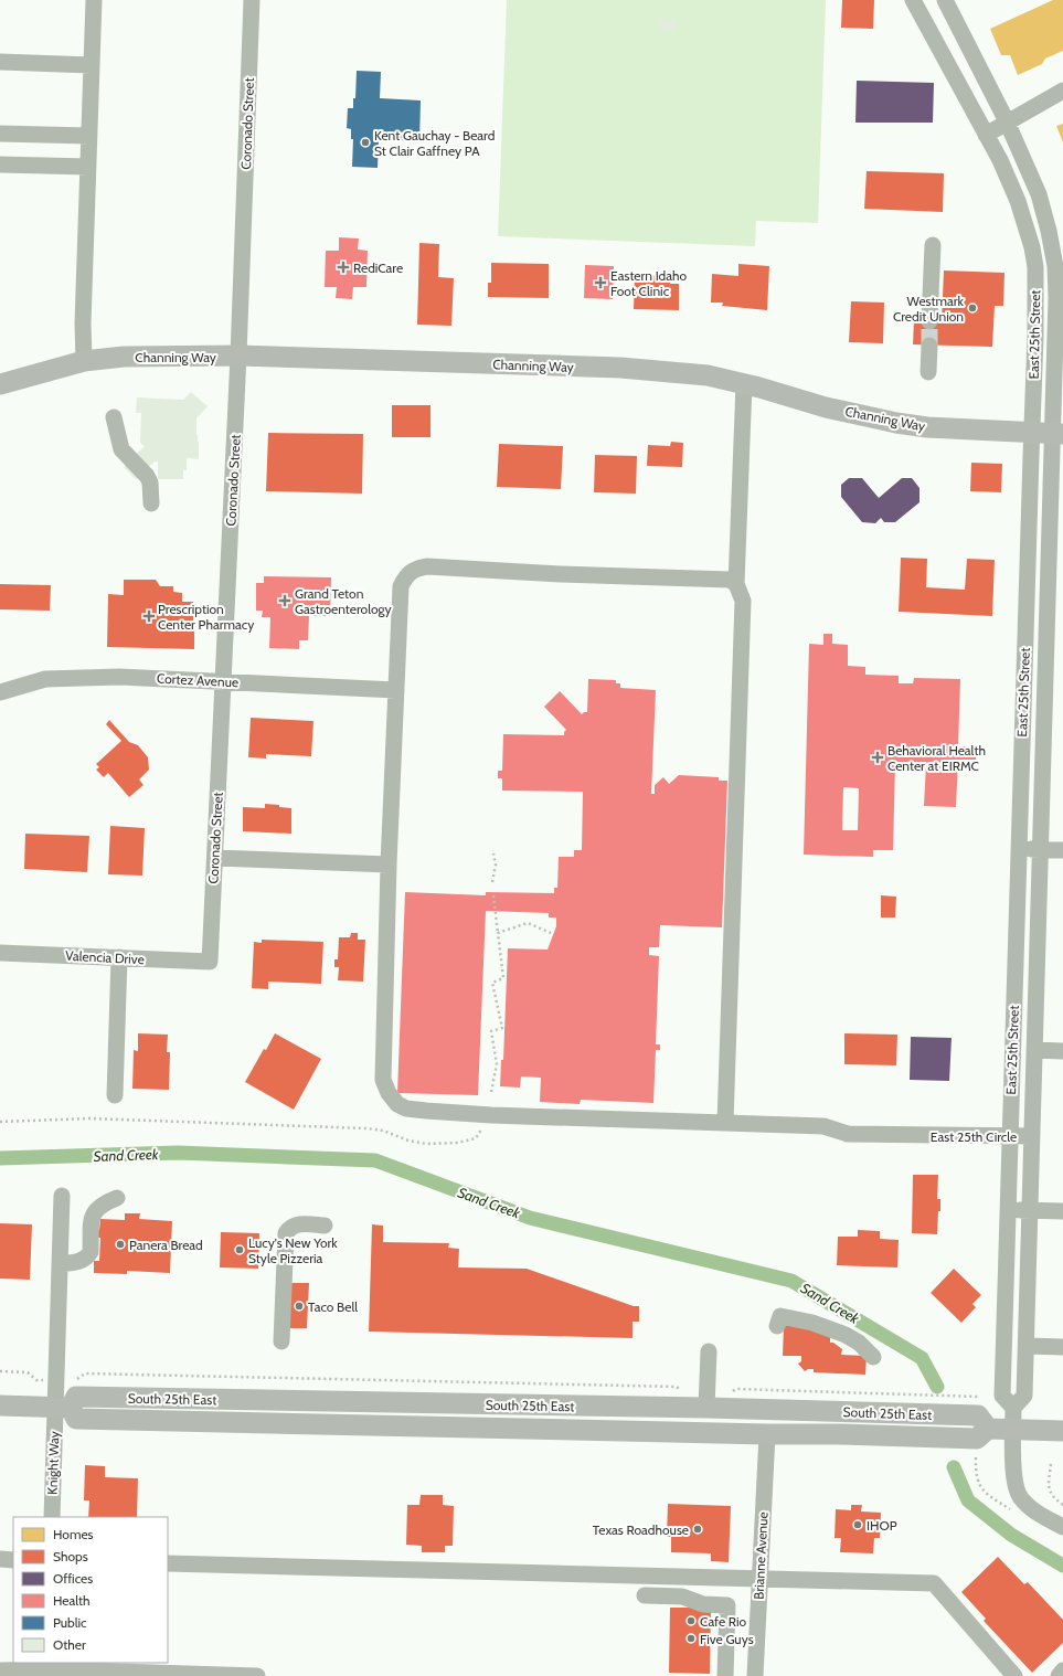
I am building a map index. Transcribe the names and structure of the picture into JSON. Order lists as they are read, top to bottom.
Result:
{
  "streets": {
    "main road": ["Channing Way", "South 25th East"],
    "street": [
      "Coronado Street",
      "East 25th Street",
      "Cortez Avenue",
      "Valencia Drive",
      "East 25th Circle",
      "Knight Way",
      "Brianne Avenue"
    ]
  },
  "crossings": [
    ["Coronado Street", "Channing Way"],
    ["Coronado Street", "Cortez Avenue"],
    ["Coronado Street", "Valencia Drive"],
    ["East 25th Street", "Channing Way"],
    ["East 25th Street", "East 25th Circle"],
    ["Cortez Avenue", "East 25th Circle"],
    ["South 25th East", "Knight Way"],
    ["South 25th East", "Brianne Avenue"]
  ],
  "water": ["Sand Creek"],
  "places": {
    "other": [
      "Kent Gauchay - Beard St Clair Gaffney PA",
      "Westmark Credit Union",
      "Panera Bread",
      "Lucy's New York Style Pizzeria",
      "Taco Bell",
      "IHOP",
      "Texas Roadhouse",
      "Cafe Rio",
      "Five Guys"
    ],
    "health": [
      "RediCare",
      "Eastern Idaho Foot Clinic",
      "Grand Teton Gastroenterology",
      "Prescription Center Pharmacy",
      "Behavioral Health Center at EIRMC"
    ]
  },
  "legend": [
    "Homes",
    "Shops",
    "Offices",
    "Health",
    "Public",
    "Other"
  ]
}
